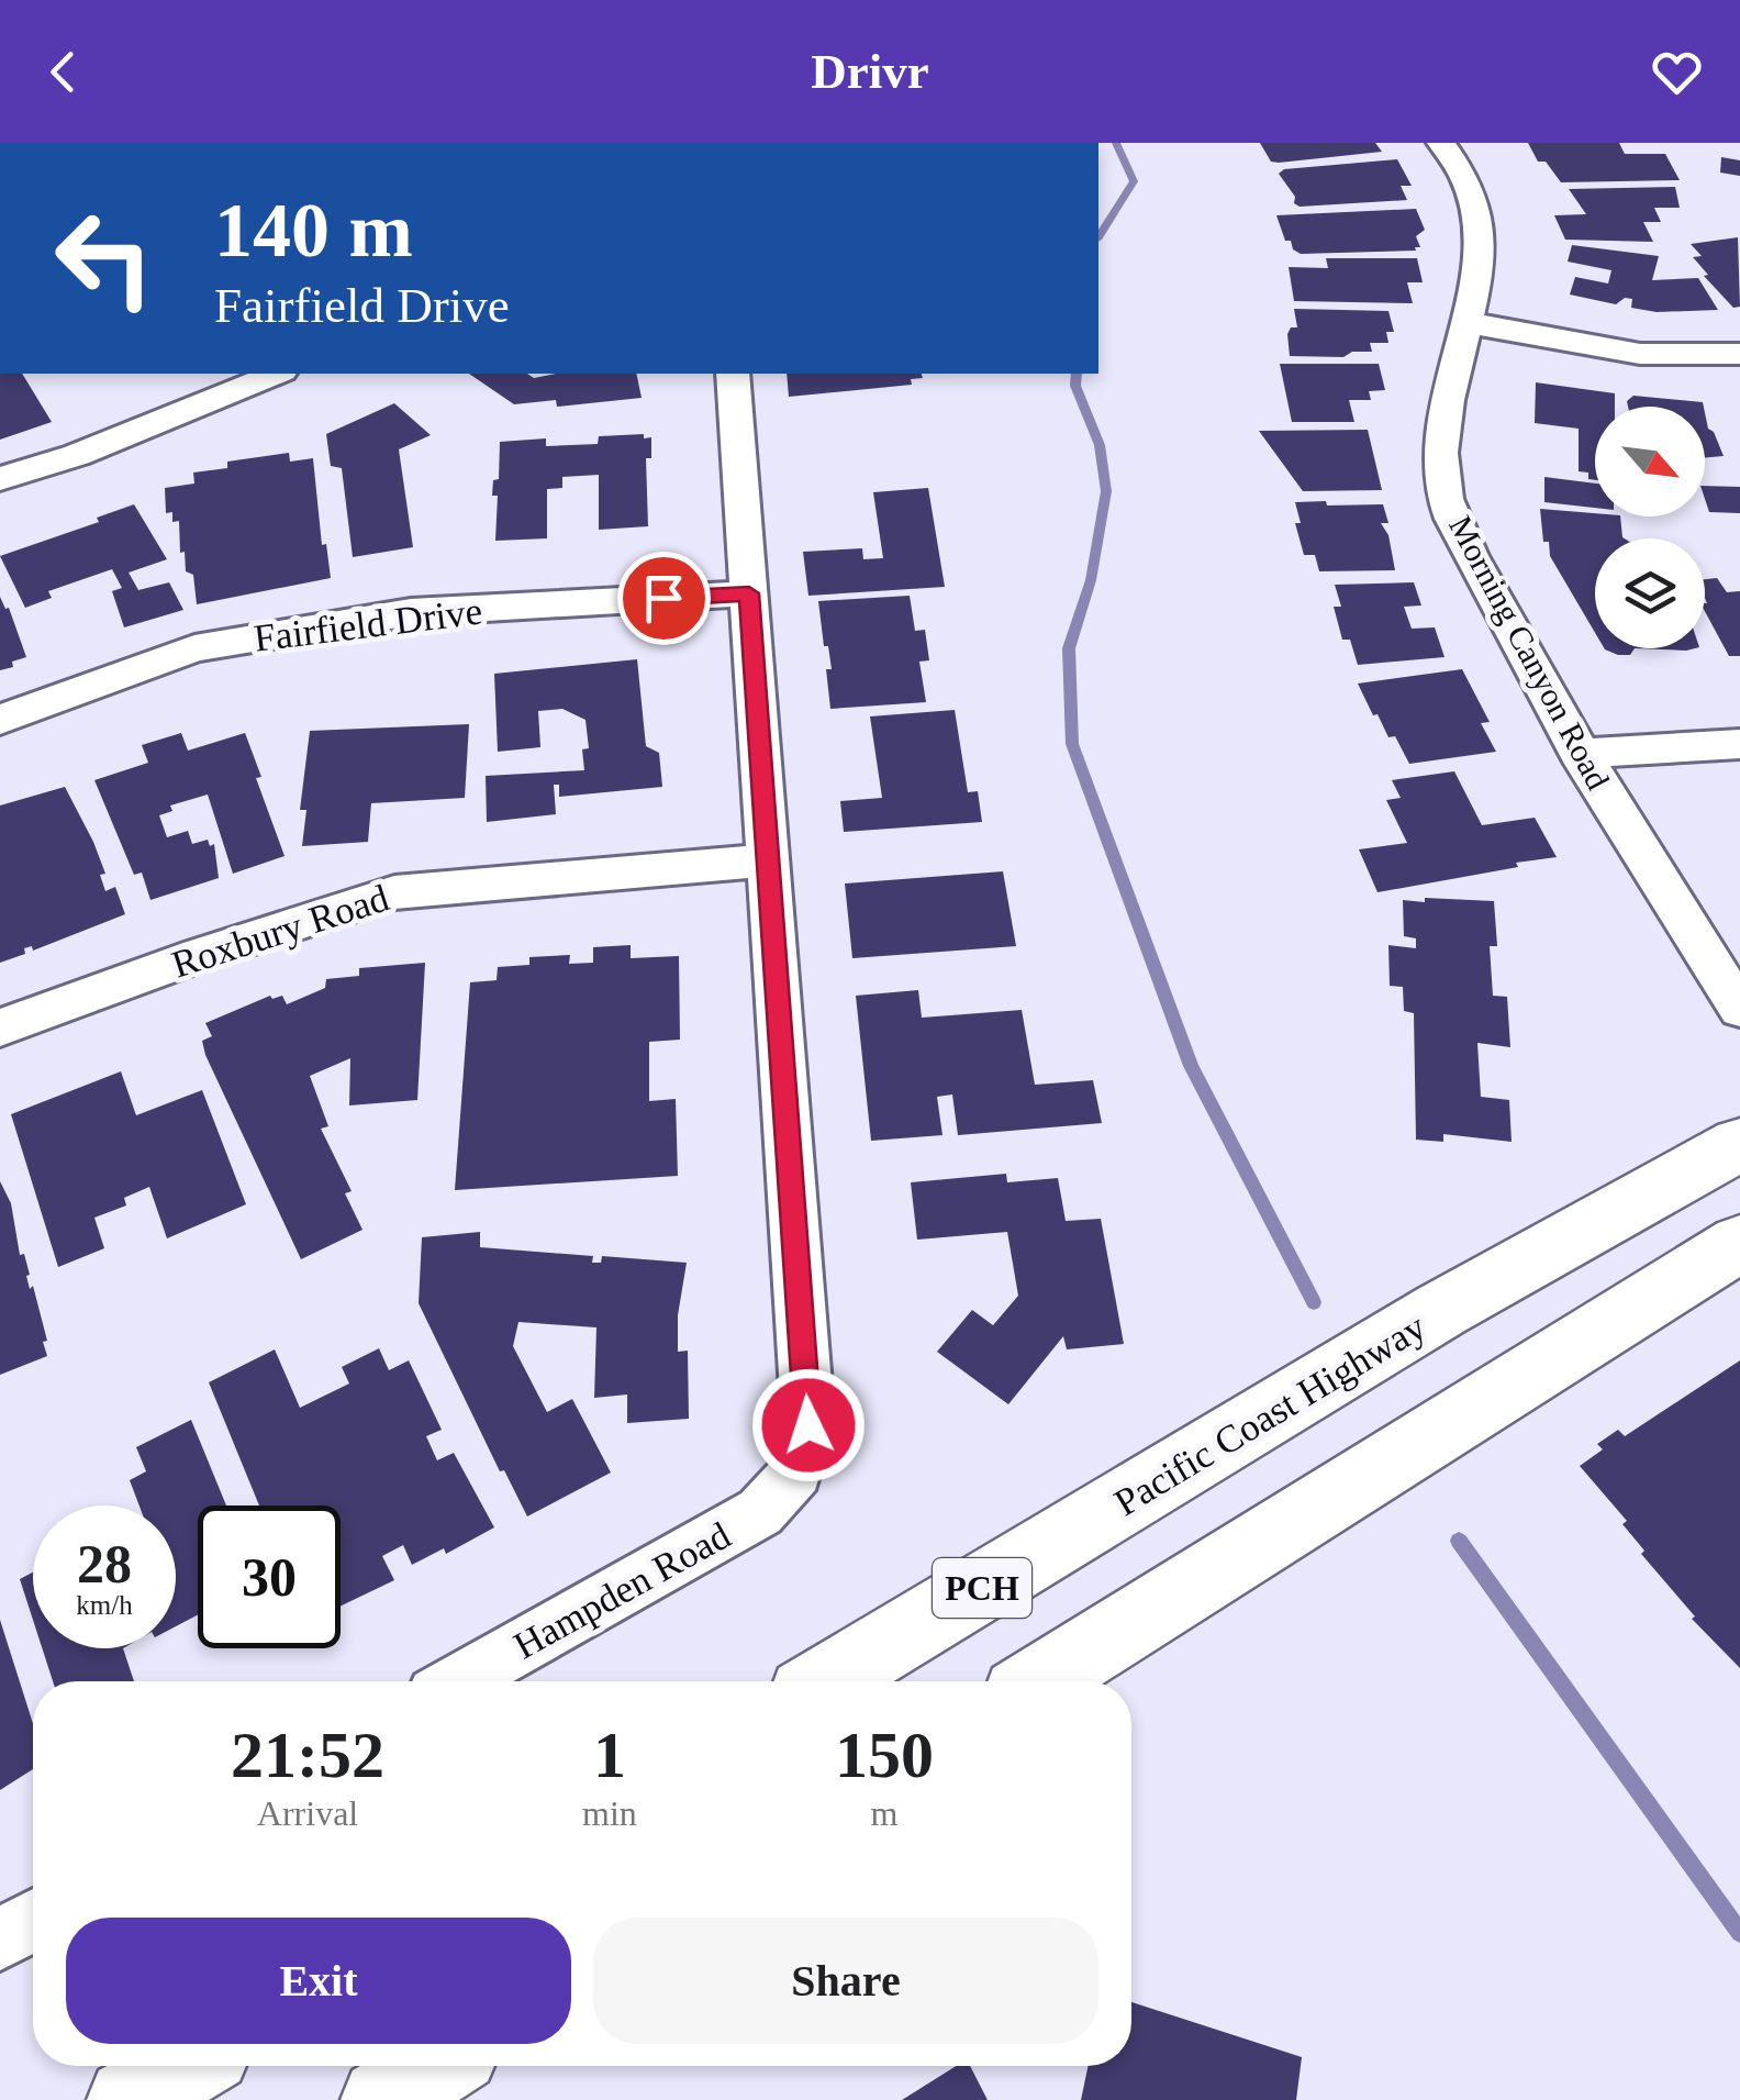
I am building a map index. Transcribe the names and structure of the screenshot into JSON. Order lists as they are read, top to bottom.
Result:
{
  "streets": {
    "highway": ["Pacific Coast Highway", "PCH"],
    "street": [
      "Fairfield Drive",
      "Morning Canyon Road",
      "Roxbury Road",
      "Hampden Road"
    ]
  },
  "crossings": [
    ["Roxbury Road", "Hampden Road"]
  ],
  "north": "bottom right",
  "page": {
    "header": "Drivr",
    "turn": ["140 m", "Fairfield Drive"],
    "speed": "28 km/h",
    "limit": "30",
    "eta": [
      "21:52",
      "Arrival",
      "1",
      "min",
      "150",
      "m"
    ],
    "buttons": ["Exit", "Share"]
  }
}
